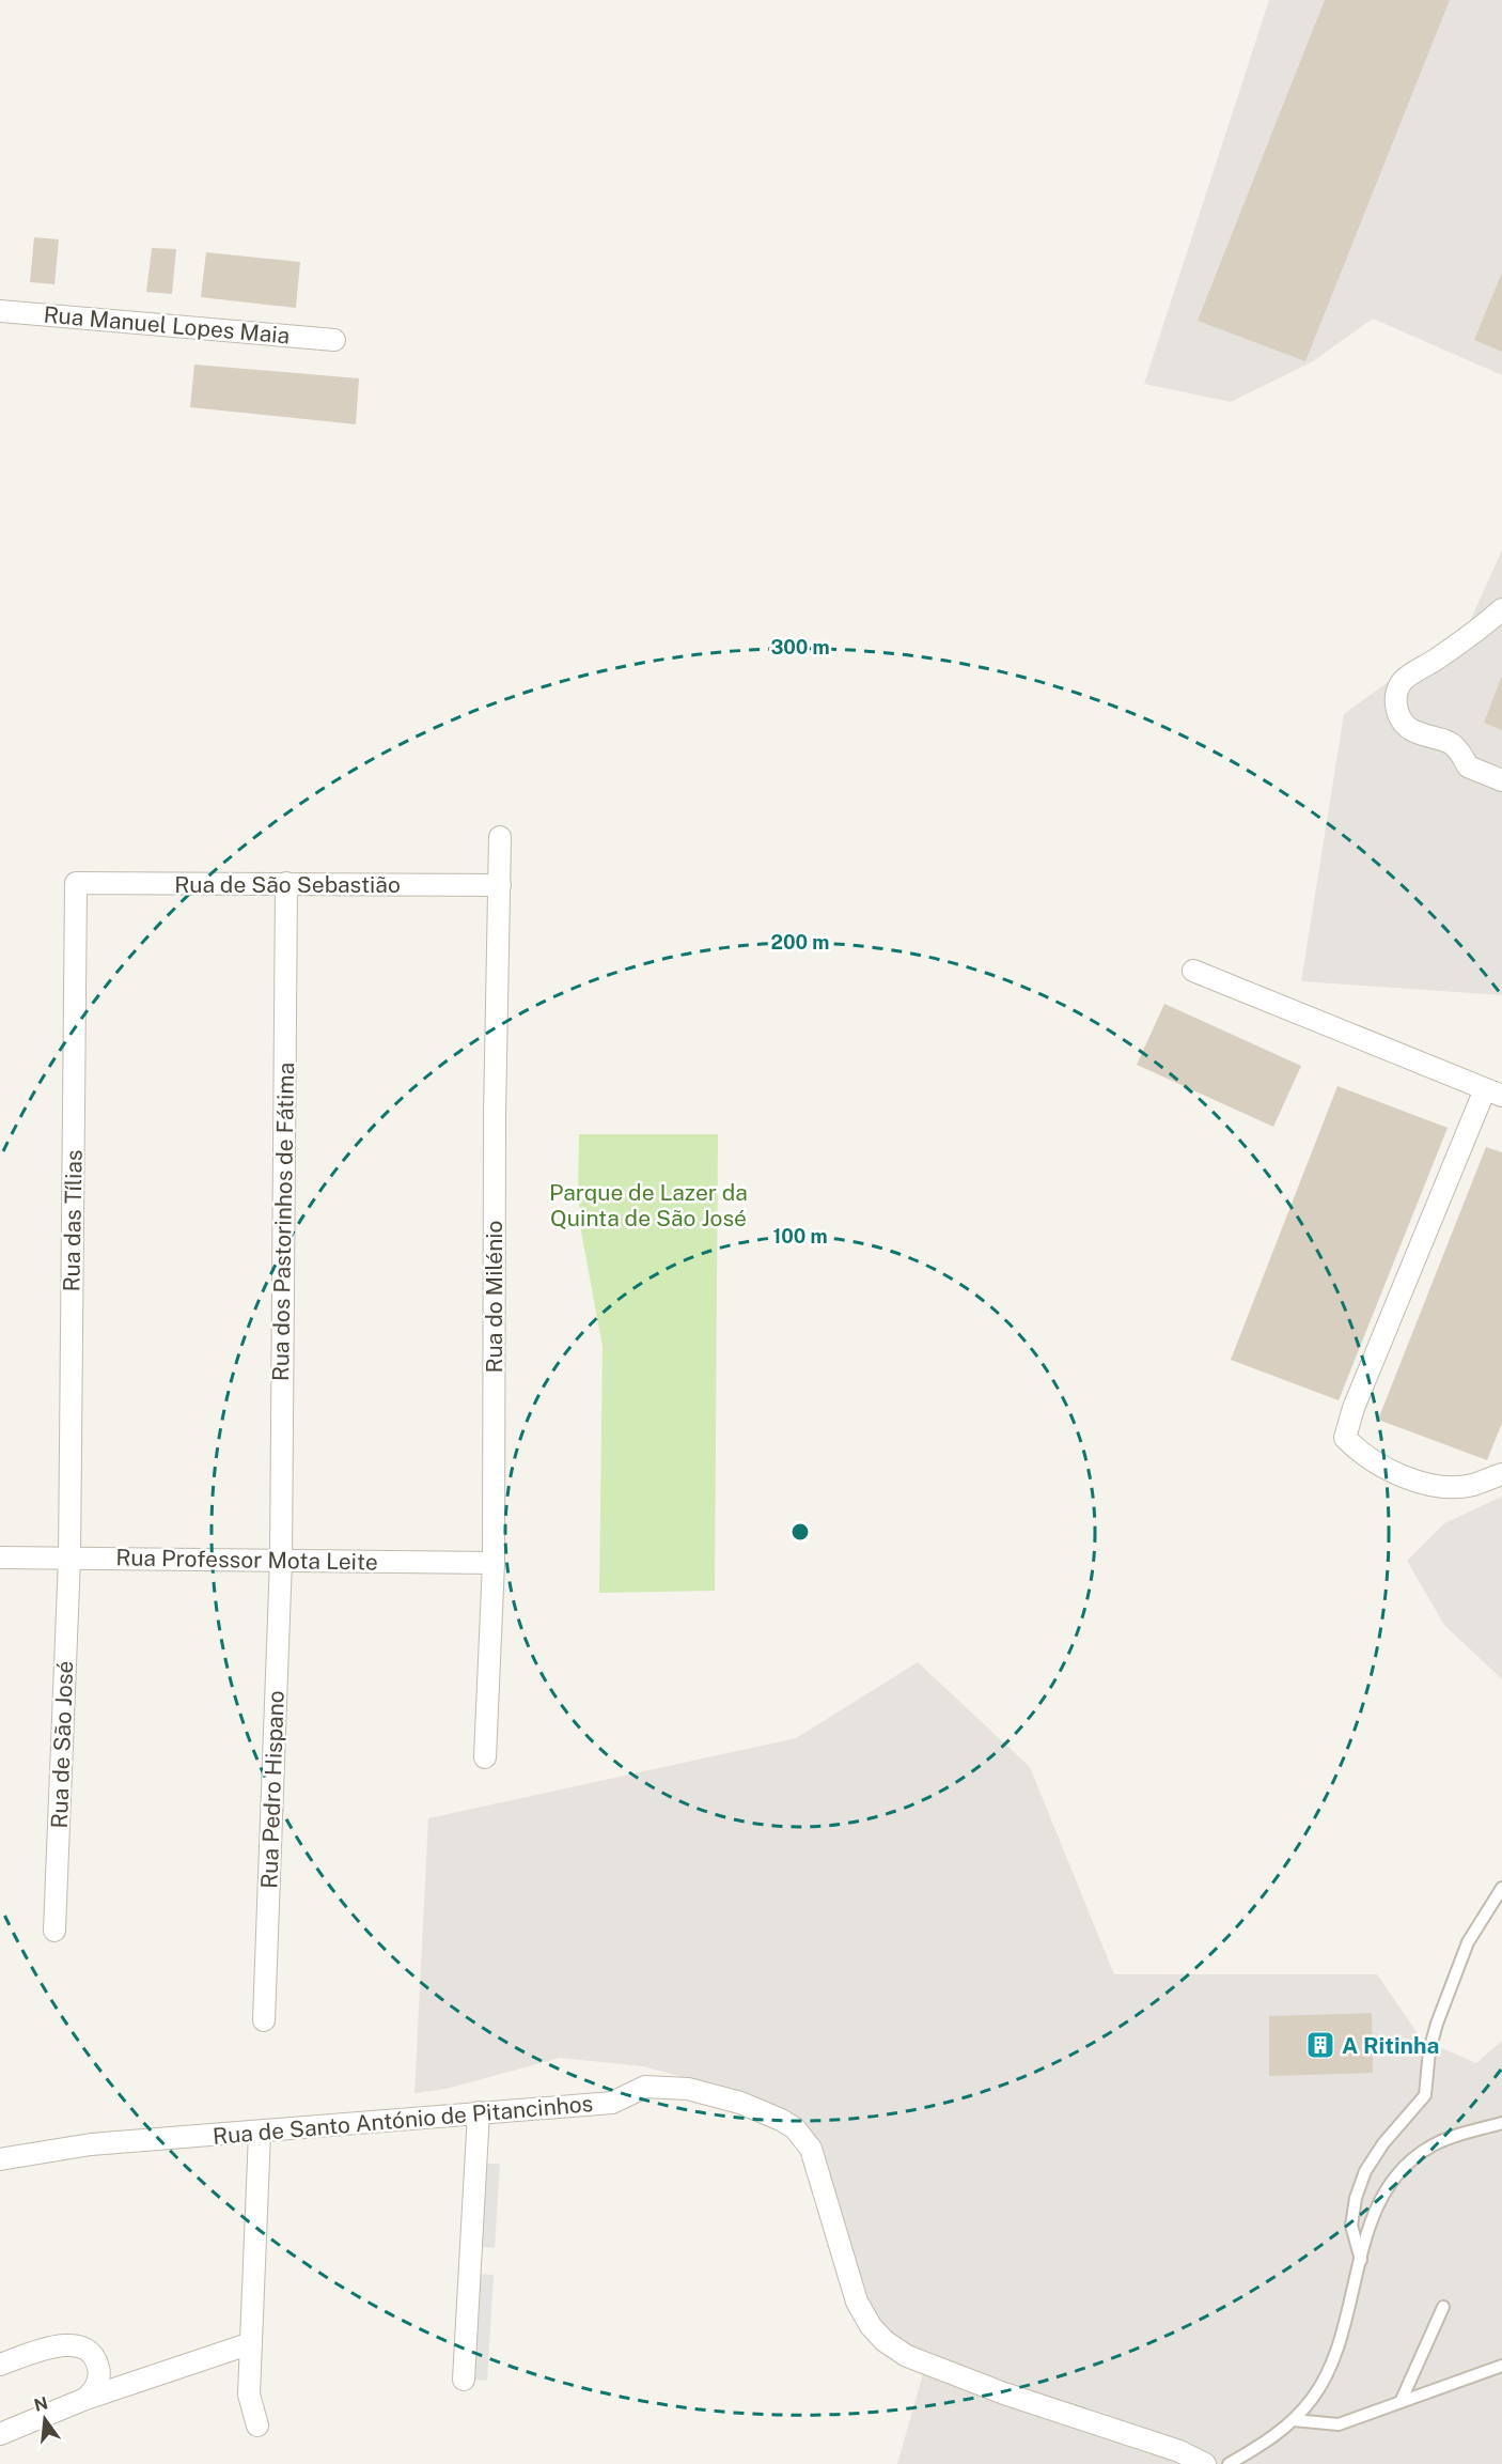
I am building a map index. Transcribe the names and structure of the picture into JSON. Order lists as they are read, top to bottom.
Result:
{
  "streets": {
    "street": [
      "Rua Manuel Lopes Maia",
      "Rua de São Sebastião",
      "Rua das Tílias",
      "Rua dos Pastorinhos de Fátima",
      "Rua do Milénio",
      "Rua Professor Mota Leite",
      "Rua de São José",
      "Rua Pedro Hispano",
      "Rua de Santo António de Pitancinhos"
    ]
  },
  "crossings": [
    ["Rua de São Sebastião", "Rua das Tílias"],
    ["Rua de São Sebastião", "Rua dos Pastorinhos de Fátima"],
    ["Rua de São Sebastião", "Rua do Milénio"],
    ["Rua das Tílias", "Rua Professor Mota Leite"],
    ["Rua das Tílias", "Rua de São José"],
    ["Rua dos Pastorinhos de Fátima", "Rua Professor Mota Leite"],
    ["Rua dos Pastorinhos de Fátima", "Rua Pedro Hispano"],
    ["Rua do Milénio", "Rua Professor Mota Leite"],
    ["Rua Professor Mota Leite", "Rua de São José"],
    ["Rua Professor Mota Leite", "Rua Pedro Hispano"]
  ],
  "parks": ["Parque de Lazer da Quinta de São José"],
  "places": {
    "building": ["A Ritinha"]
  },
  "north": "top",
  "rings": ["300 m", "200 m", "100 m"]
}
